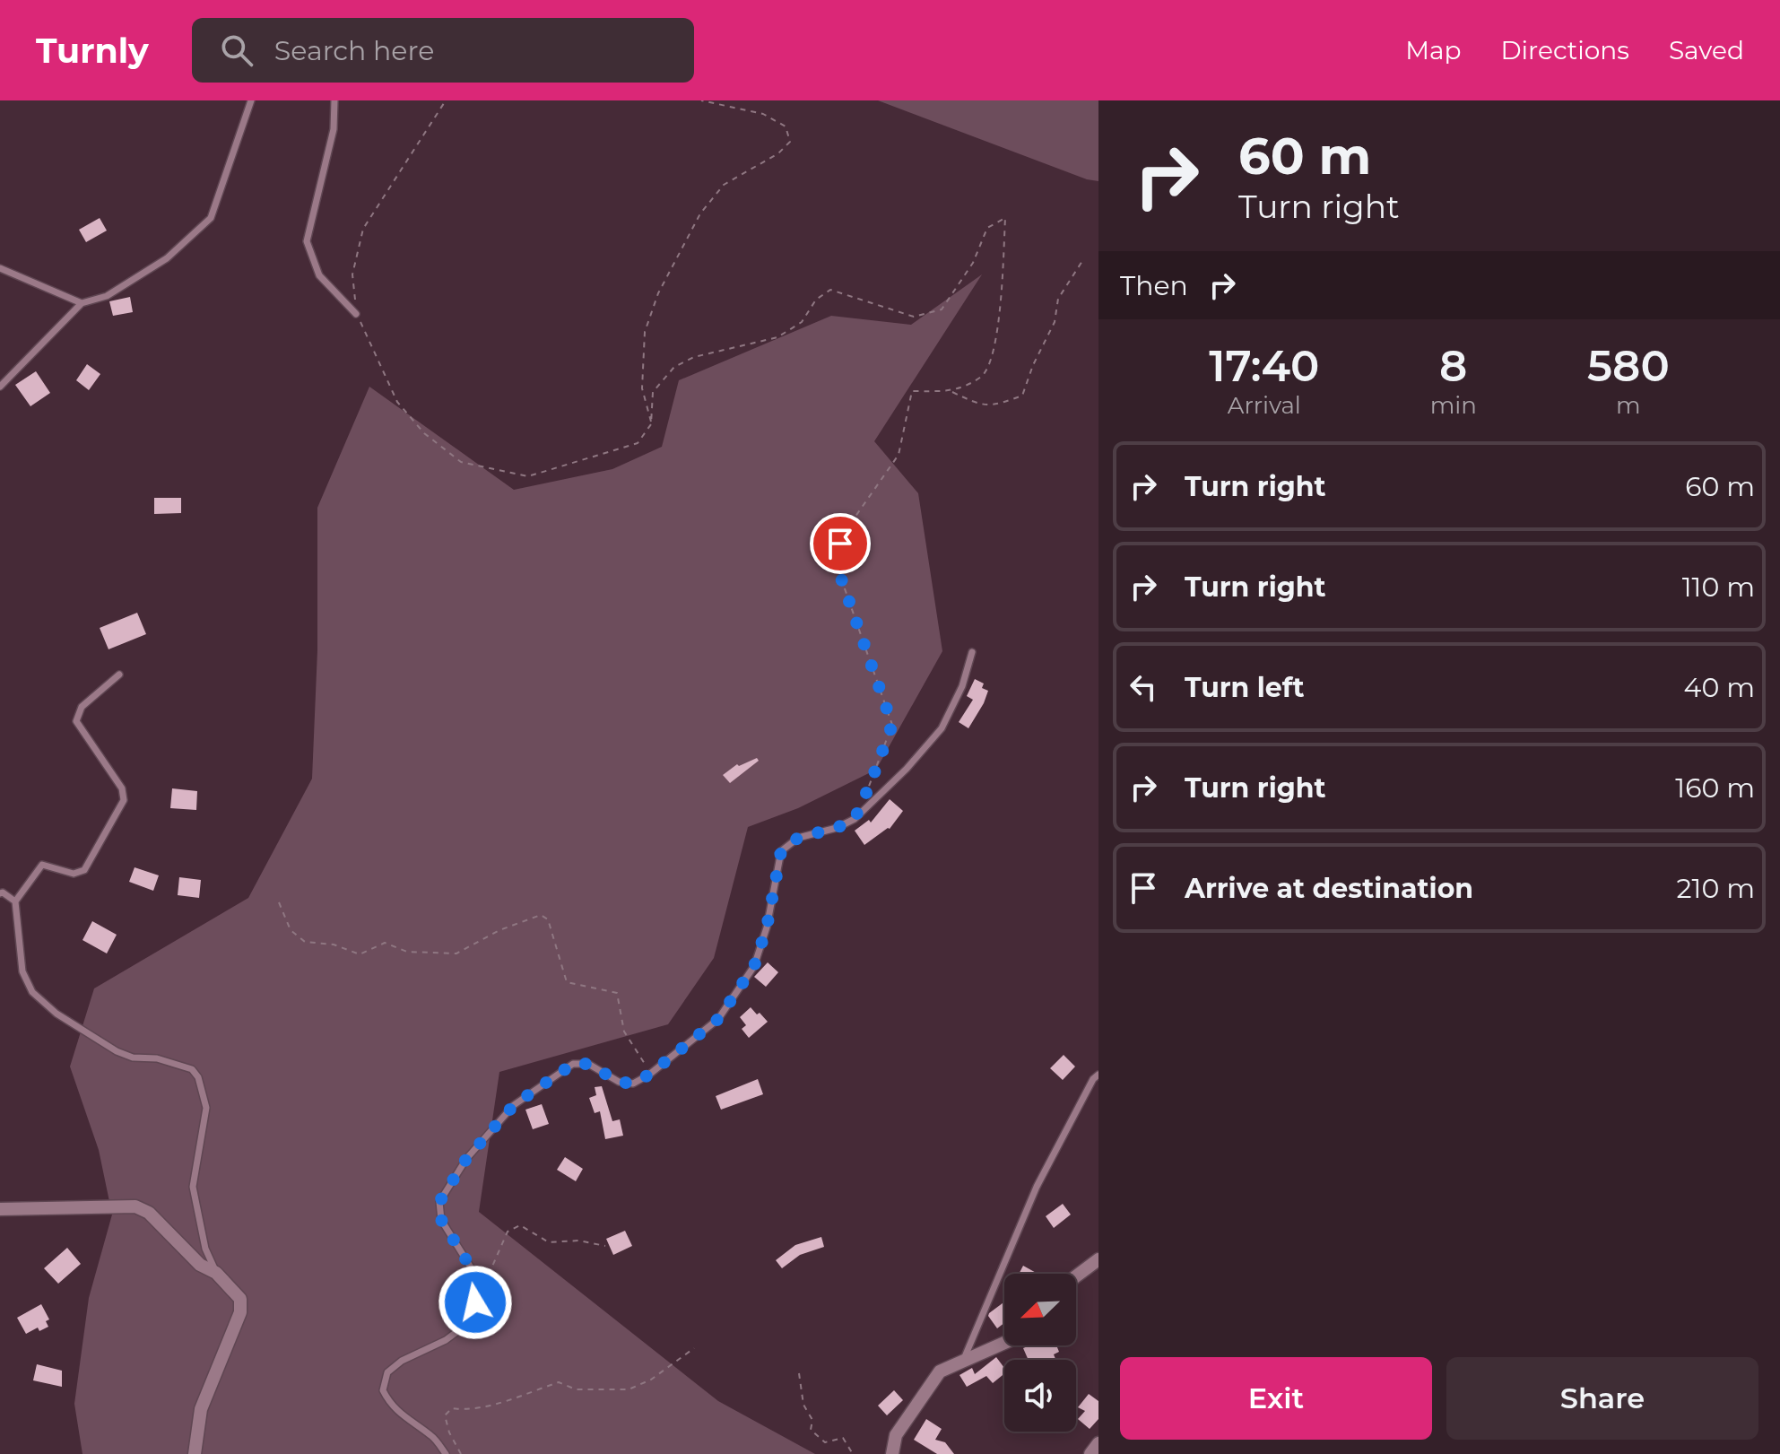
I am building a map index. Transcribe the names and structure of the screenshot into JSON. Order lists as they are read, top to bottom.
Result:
{
  "north": "bottom left",
  "page": {
    "header": "Turnly",
    "search": "Search here",
    "nav": ["Map", "Directions", "Saved"],
    "turn": ["60 m", "Turn right"],
    "then": "Then",
    "eta": [
      "17:40",
      "Arrival",
      "8",
      "min",
      "580",
      "m"
    ],
    "list": [
      {
        "name": "Turn right",
        "value": "60 m"
      },
      {
        "name": "Turn right",
        "value": "110 m"
      },
      {
        "name": "Turn left",
        "value": "40 m"
      },
      {
        "name": "Turn right",
        "value": "160 m"
      },
      {
        "name": "Arrive at destination",
        "value": "210 m"
      }
    ],
    "buttons": ["Exit", "Share"]
  }
}
